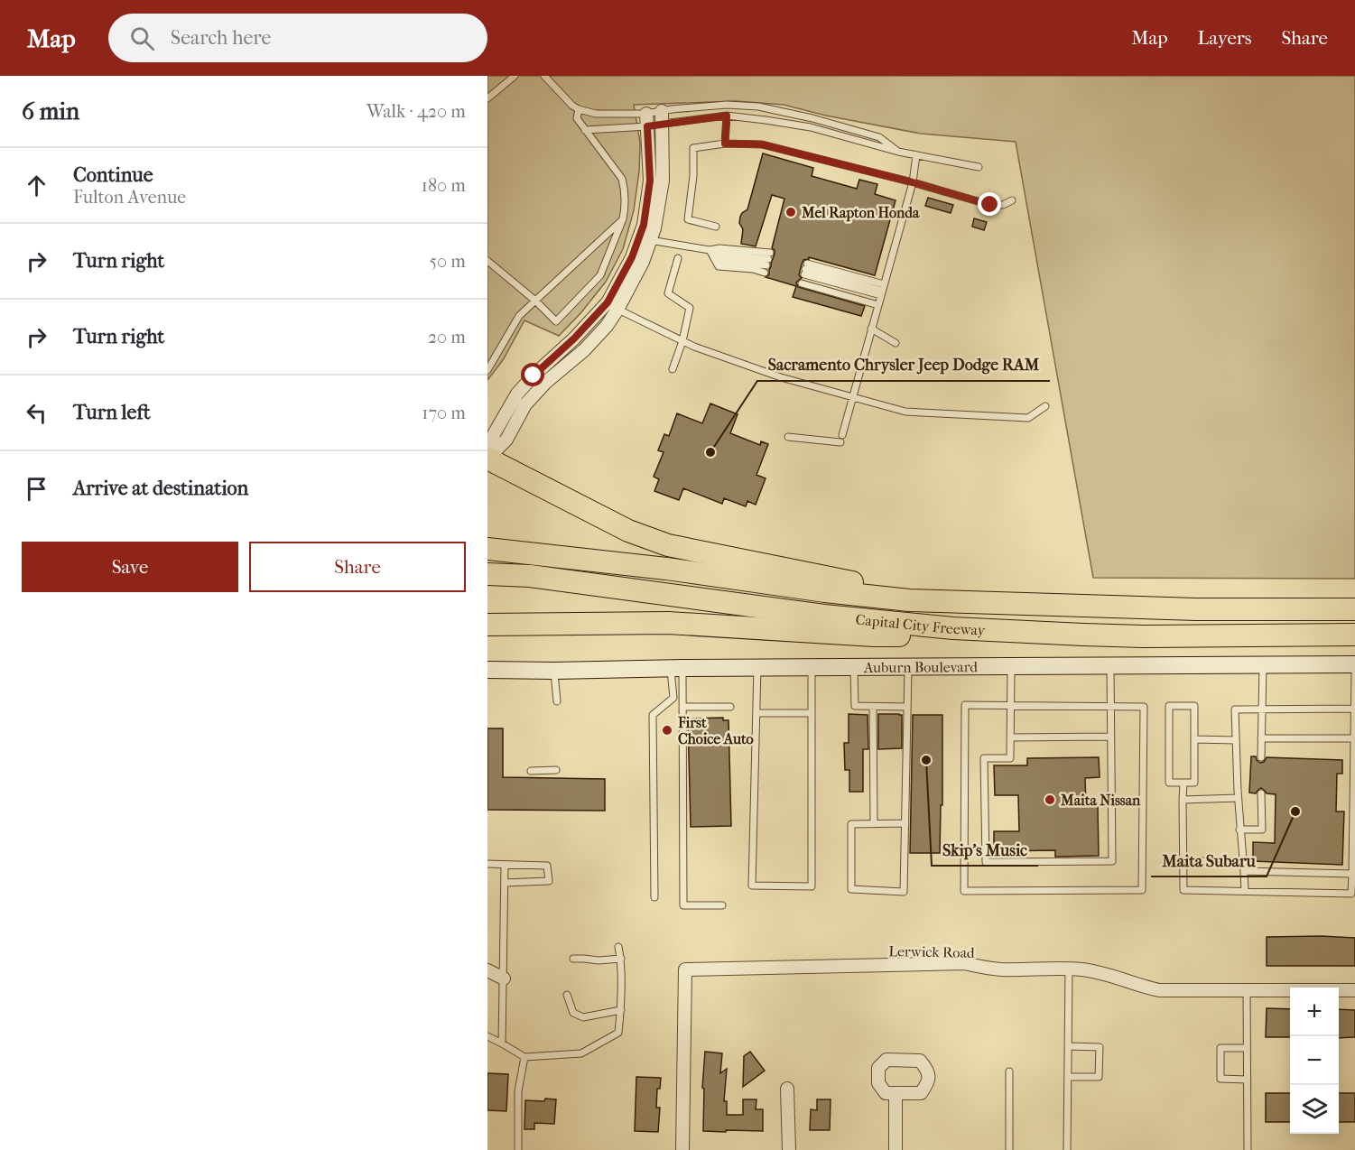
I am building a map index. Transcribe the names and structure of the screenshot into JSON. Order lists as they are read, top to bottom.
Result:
{
  "streets": {
    "highway": ["Capital City Freeway"],
    "main road": ["Auburn Boulevard"],
    "street": ["Lerwick Road"]
  },
  "places": [
    "Mel Rapton Honda",
    "Sacramento Chrysler Jeep Dodge RAM",
    "First Choice Auto",
    "Skip's Music",
    "Maita Nissan",
    "Maita Subaru"
  ],
  "page": {
    "header": "Map",
    "search": "Search here",
    "nav": ["Map", "Layers", "Share"],
    "heading": ["6 min", "Walk · 420 m"],
    "list": [
      ["Continue", "Fulton Avenue", "180 m"],
      ["Turn right", "50 m"],
      ["Turn right", "20 m"],
      ["Turn left", "170 m"],
      "Arrive at destination"
    ],
    "buttons": ["Save", "Share"],
    "map_buttons": ["+", "−"]
  }
}
